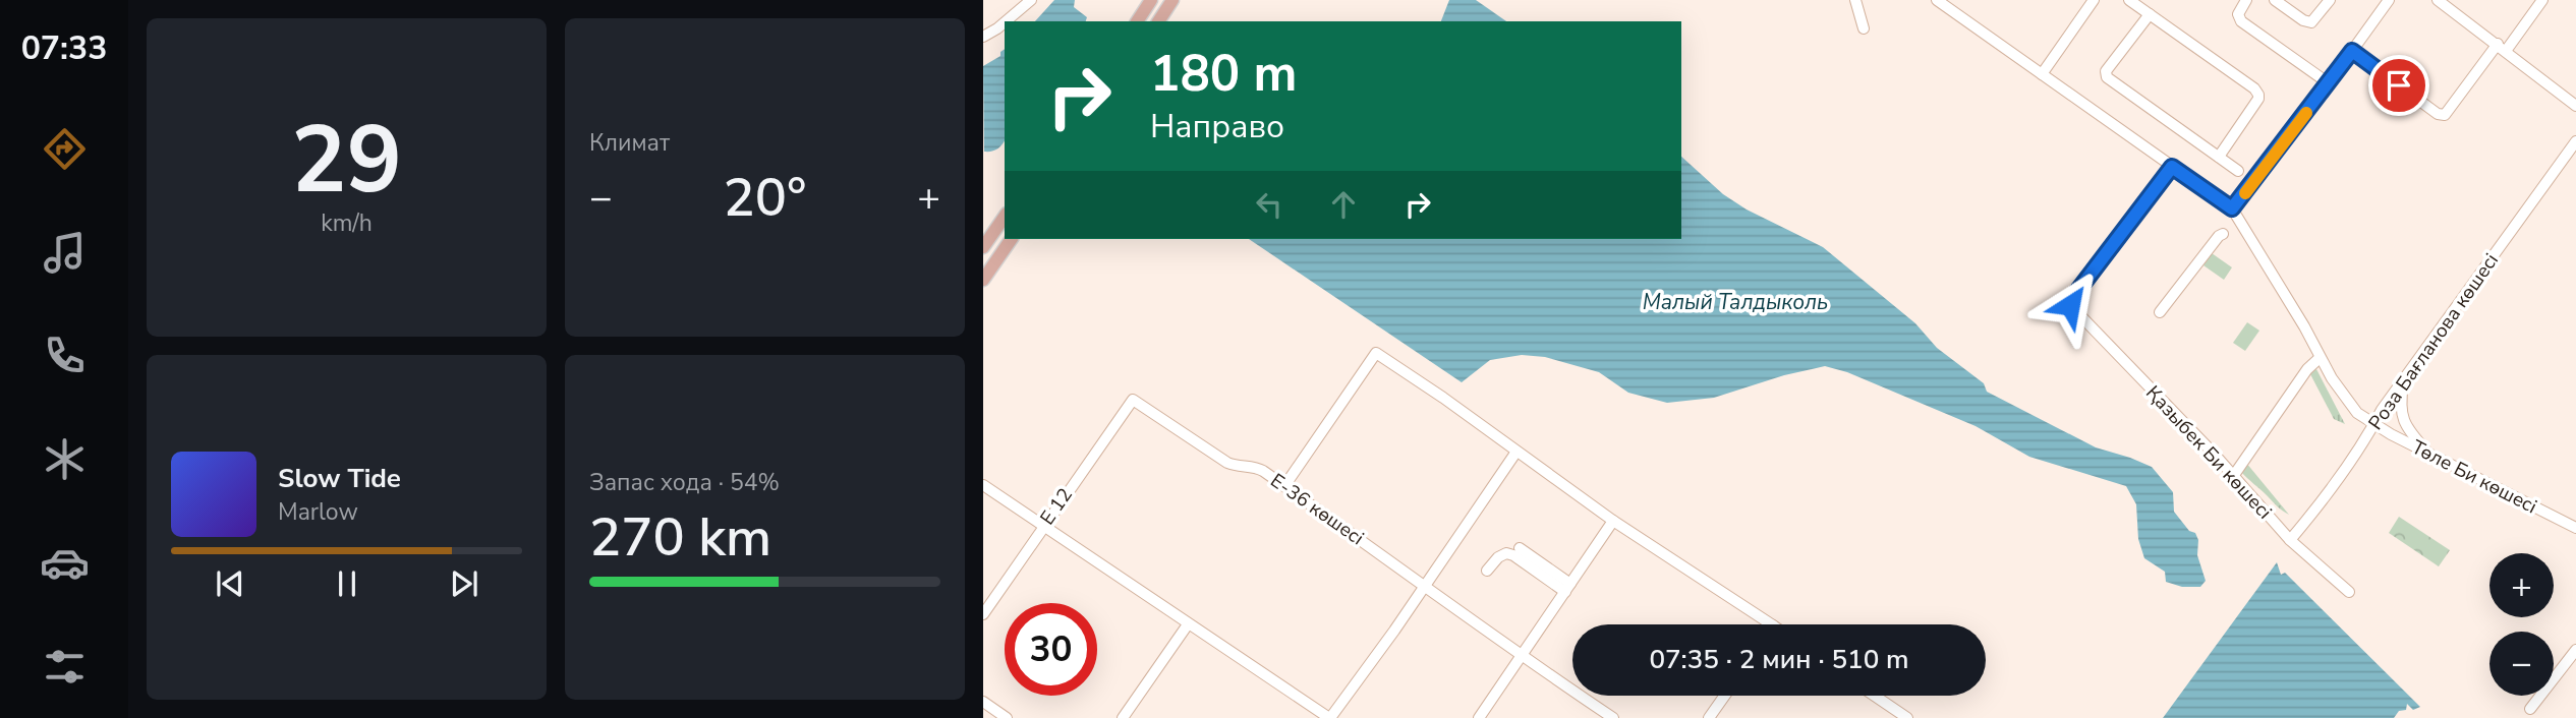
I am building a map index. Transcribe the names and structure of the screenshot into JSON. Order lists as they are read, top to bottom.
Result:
{
  "streets": {
    "street": [
      "Роза Бағланова көшесі",
      "Қазыбек Би көшесі",
      "Төле Би көшесі",
      "E 12",
      "Е-36 көшесі"
    ]
  },
  "crossings": [
    ["Роза Бағланова көшесі", "Қазыбек Би көшесі"],
    ["Роза Бағланова көшесі", "Төле Би көшесі"],
    ["E 12", "Е-36 көшесі"]
  ],
  "water": ["Малый Талдыколь"],
  "page": {
    "tabs": "07:33",
    "tile": [
      ["29", "km/h"],
      "Климат",
      ["Запас хода · 54%", "270 km"]
    ],
    "turn": ["180 m", "Направо"],
    "heat": ["−", "20°", "+"],
    "song": ["Slow Tide", "Marlow"],
    "map_buttons": ["+", "−"],
    "limit": "30",
    "trip": "07:35 · 2 мин · 510 m"
  }
}
